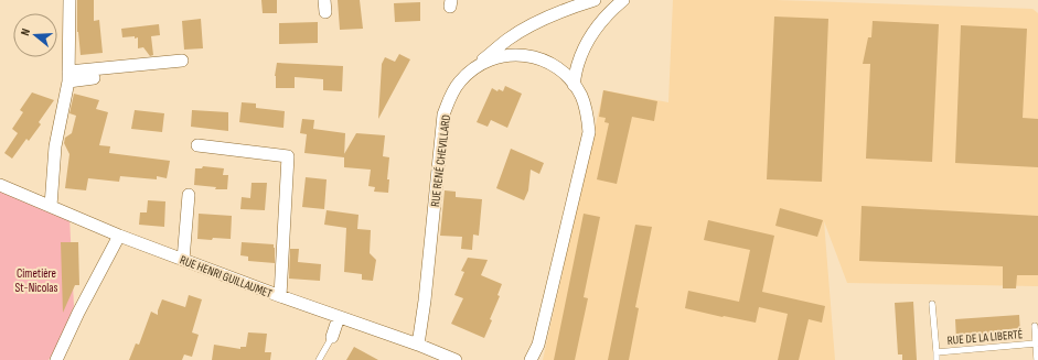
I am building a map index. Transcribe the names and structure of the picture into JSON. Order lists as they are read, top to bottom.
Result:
{
  "streets": {
    "street": ["RUE RENÉ CHEVILLARD", "RUE HENRI GUILLAUMET"],
    "lane": ["RUE DE LA LIBERTÉ"]
  },
  "crossings": [
    ["RUE RENÉ CHEVILLARD", "RUE HENRI GUILLAUMET"]
  ],
  "parks": ["Cimetière St-Nicolas"],
  "north": "left"
}
